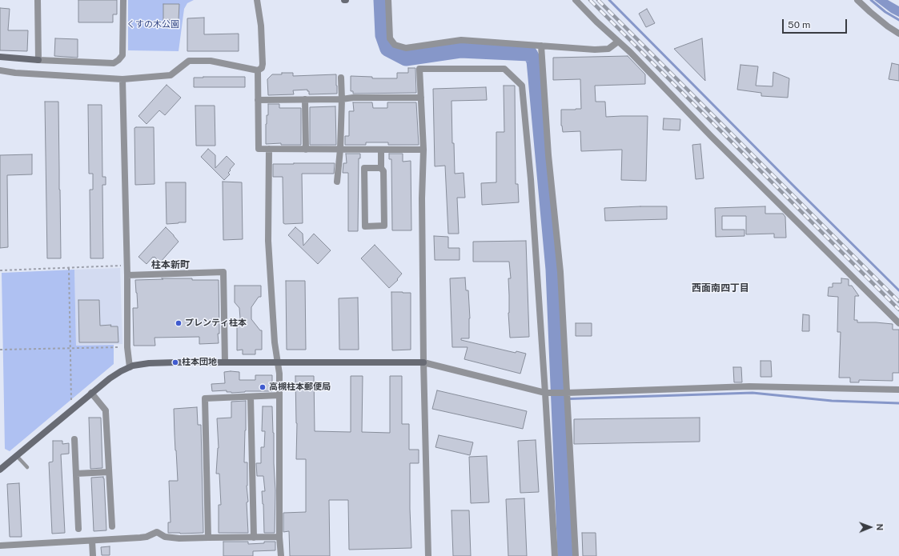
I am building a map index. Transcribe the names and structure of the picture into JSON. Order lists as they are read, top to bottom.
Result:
{
  "districts": ["柱本新町", "西面南四丁目"],
  "parks": ["くすの木公園"],
  "places": ["プレンティ柱本", "柱本団地", "高槻柱本郵便局"],
  "scale_bar": "50 m",
  "north": "right"
}
